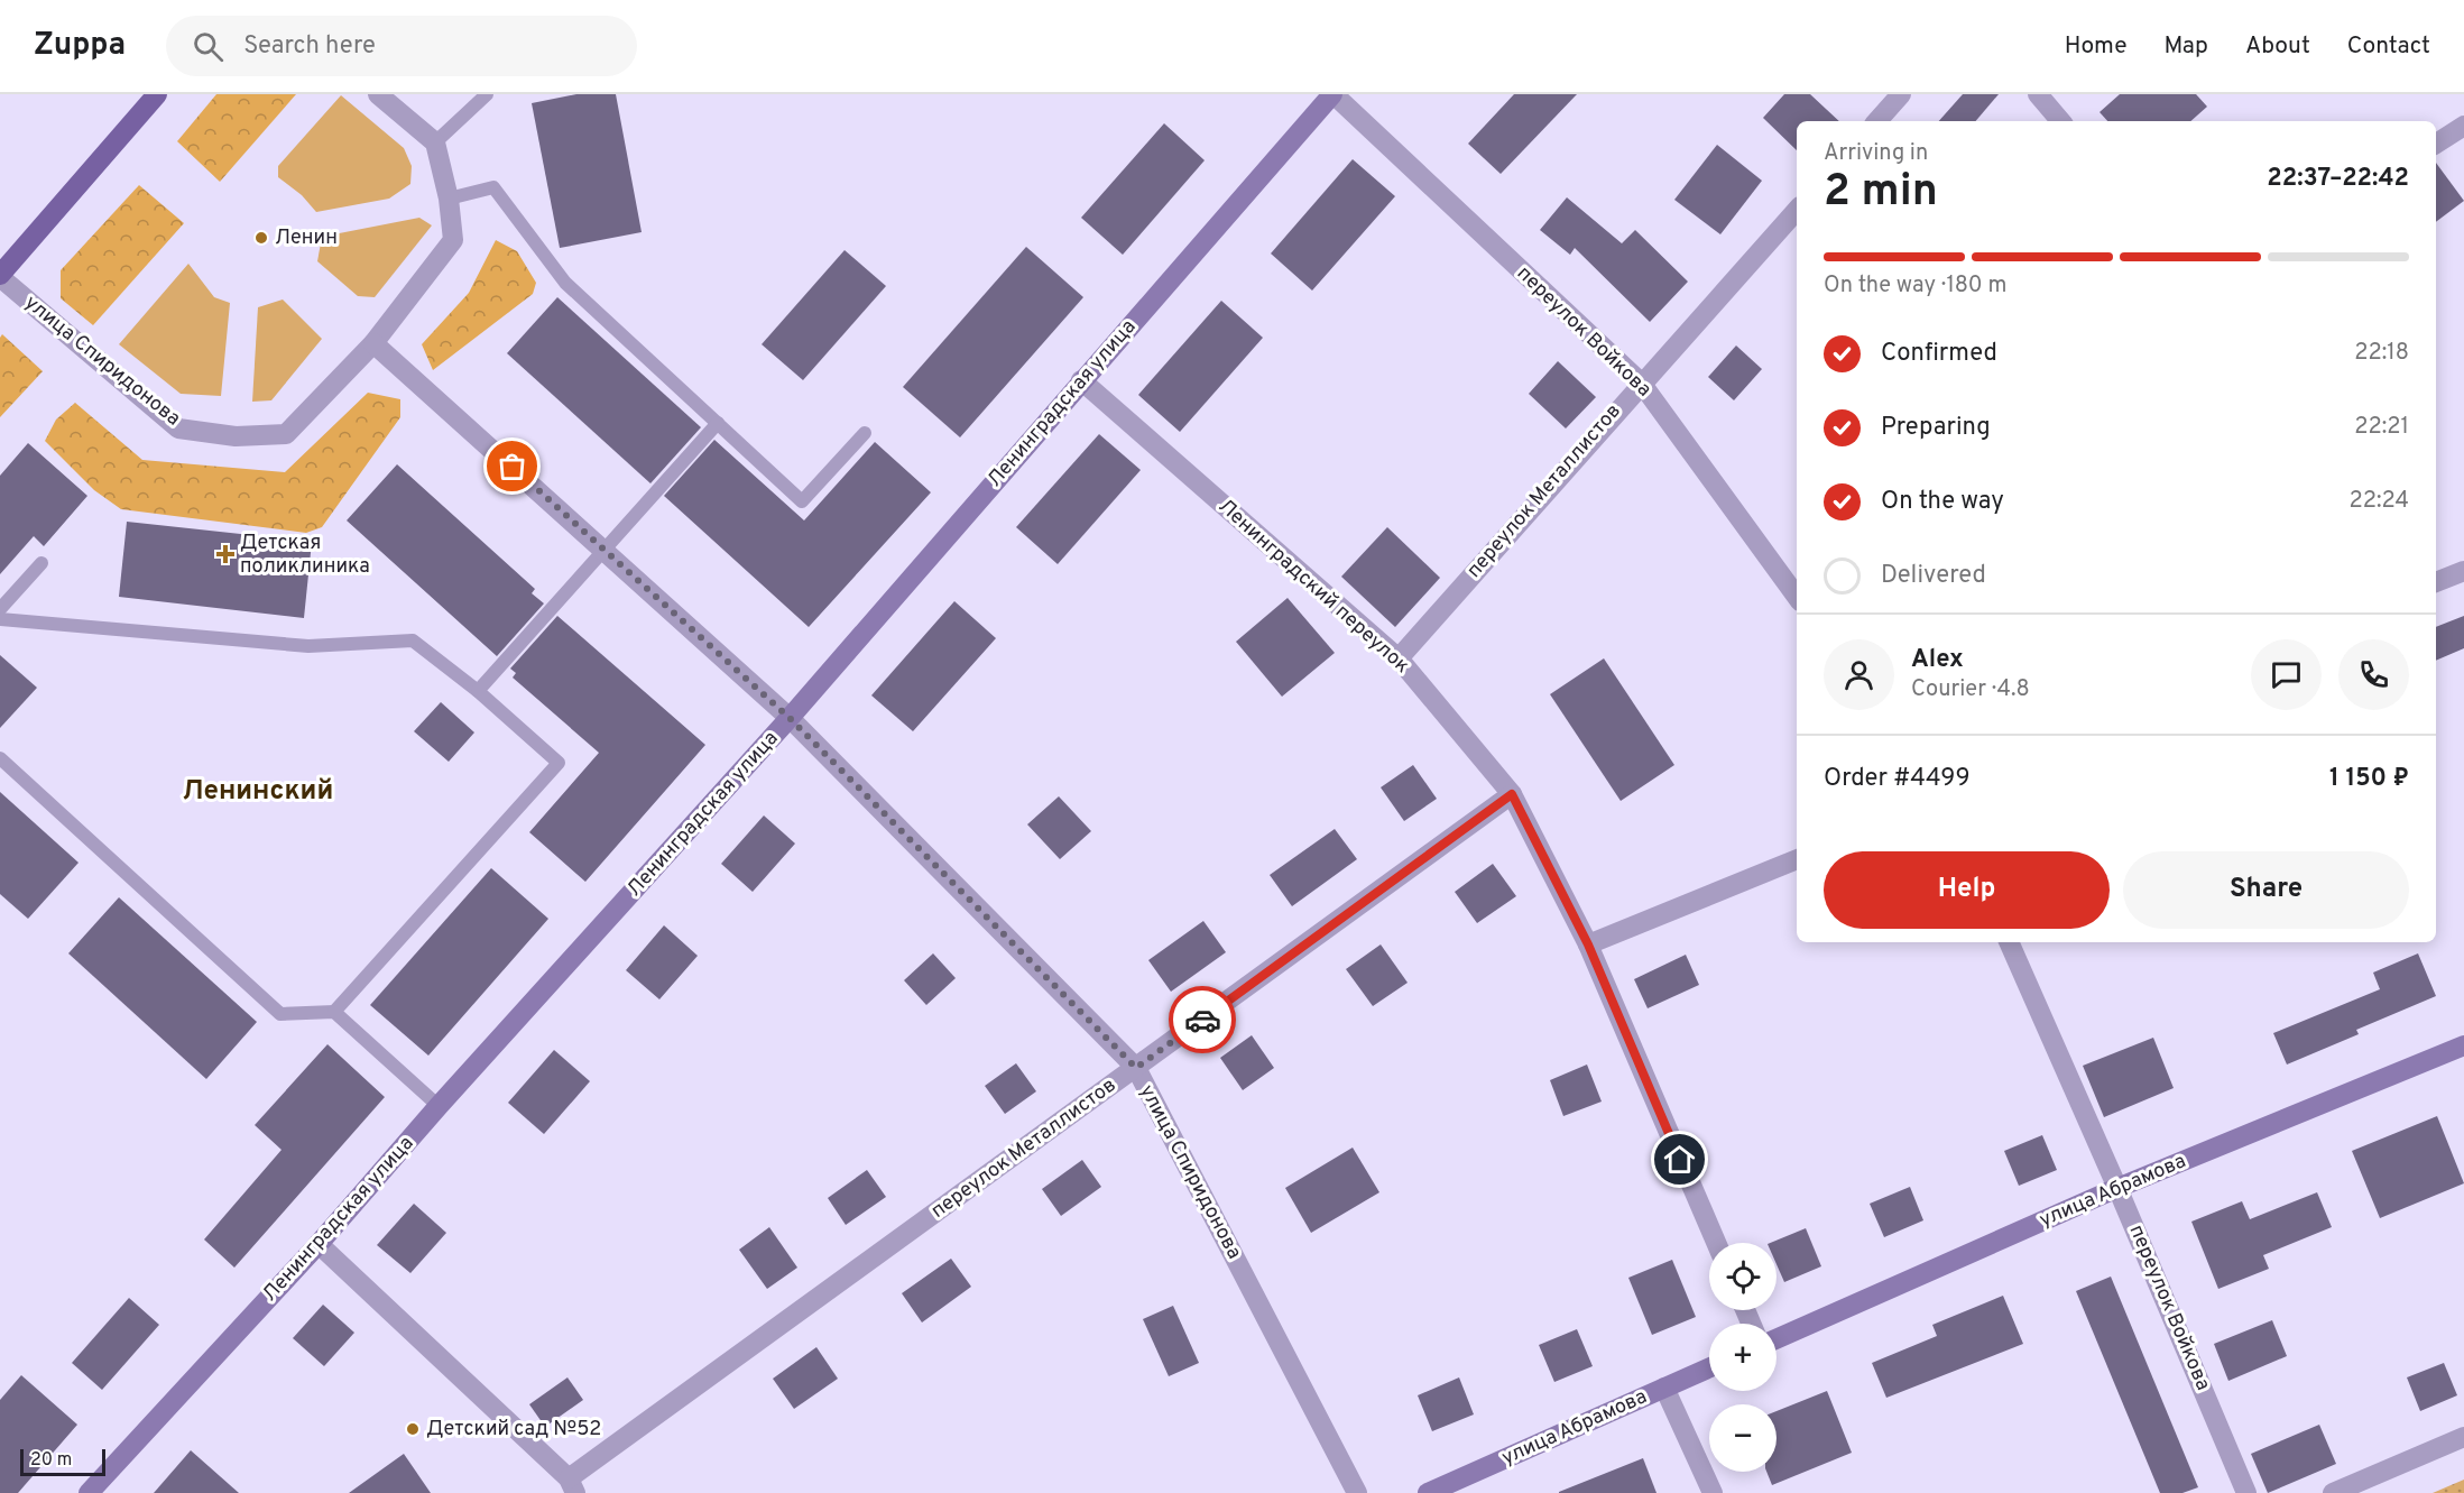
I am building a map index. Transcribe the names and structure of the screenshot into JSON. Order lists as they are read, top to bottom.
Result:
{
  "streets": {
    "street": [
      "переулок Войкова",
      "улица Спиридонова",
      "Ленинградская улица",
      "переулок Металлистов",
      "Ленинградский переулок",
      "улица Абрамова"
    ]
  },
  "crossings": [
    ["переулок Войкова", "Ленинградская улица"],
    ["переулок Войкова", "переулок Металлистов"],
    ["переулок Войкова", "улица Абрамова"],
    ["улица Спиридонова", "Ленинградская улица"],
    ["улица Спиридонова", "переулок Металлистов"],
    ["Ленинградская улица", "Ленинградский переулок"],
    ["переулок Металлистов", "Ленинградский переулок"]
  ],
  "districts": ["Ленинский"],
  "places": {
    "other": ["Ленин", "Детский сад №52"],
    "health": ["Детская поликлиника"]
  },
  "scale_bar": "20 m",
  "page": {
    "header": "Zuppa",
    "search": "Search here",
    "nav": [
      "Home",
      "Map",
      "About",
      "Contact"
    ],
    "heading": ["2 min", "Arriving in", "22:37–22:42"],
    "panel": [
      "Alex",
      "Courier · 4.8",
      "Order #4499",
      "1 150 ₽"
    ],
    "bar": "On the way · 180 m",
    "list": [
      ["Confirmed", "22:18"],
      ["Preparing", "22:21"],
      ["On the way", "22:24"],
      "Delivered"
    ],
    "buttons": ["Help", "Share"],
    "map_buttons": ["+", "−"],
    "scale": "20 m"
  }
}
